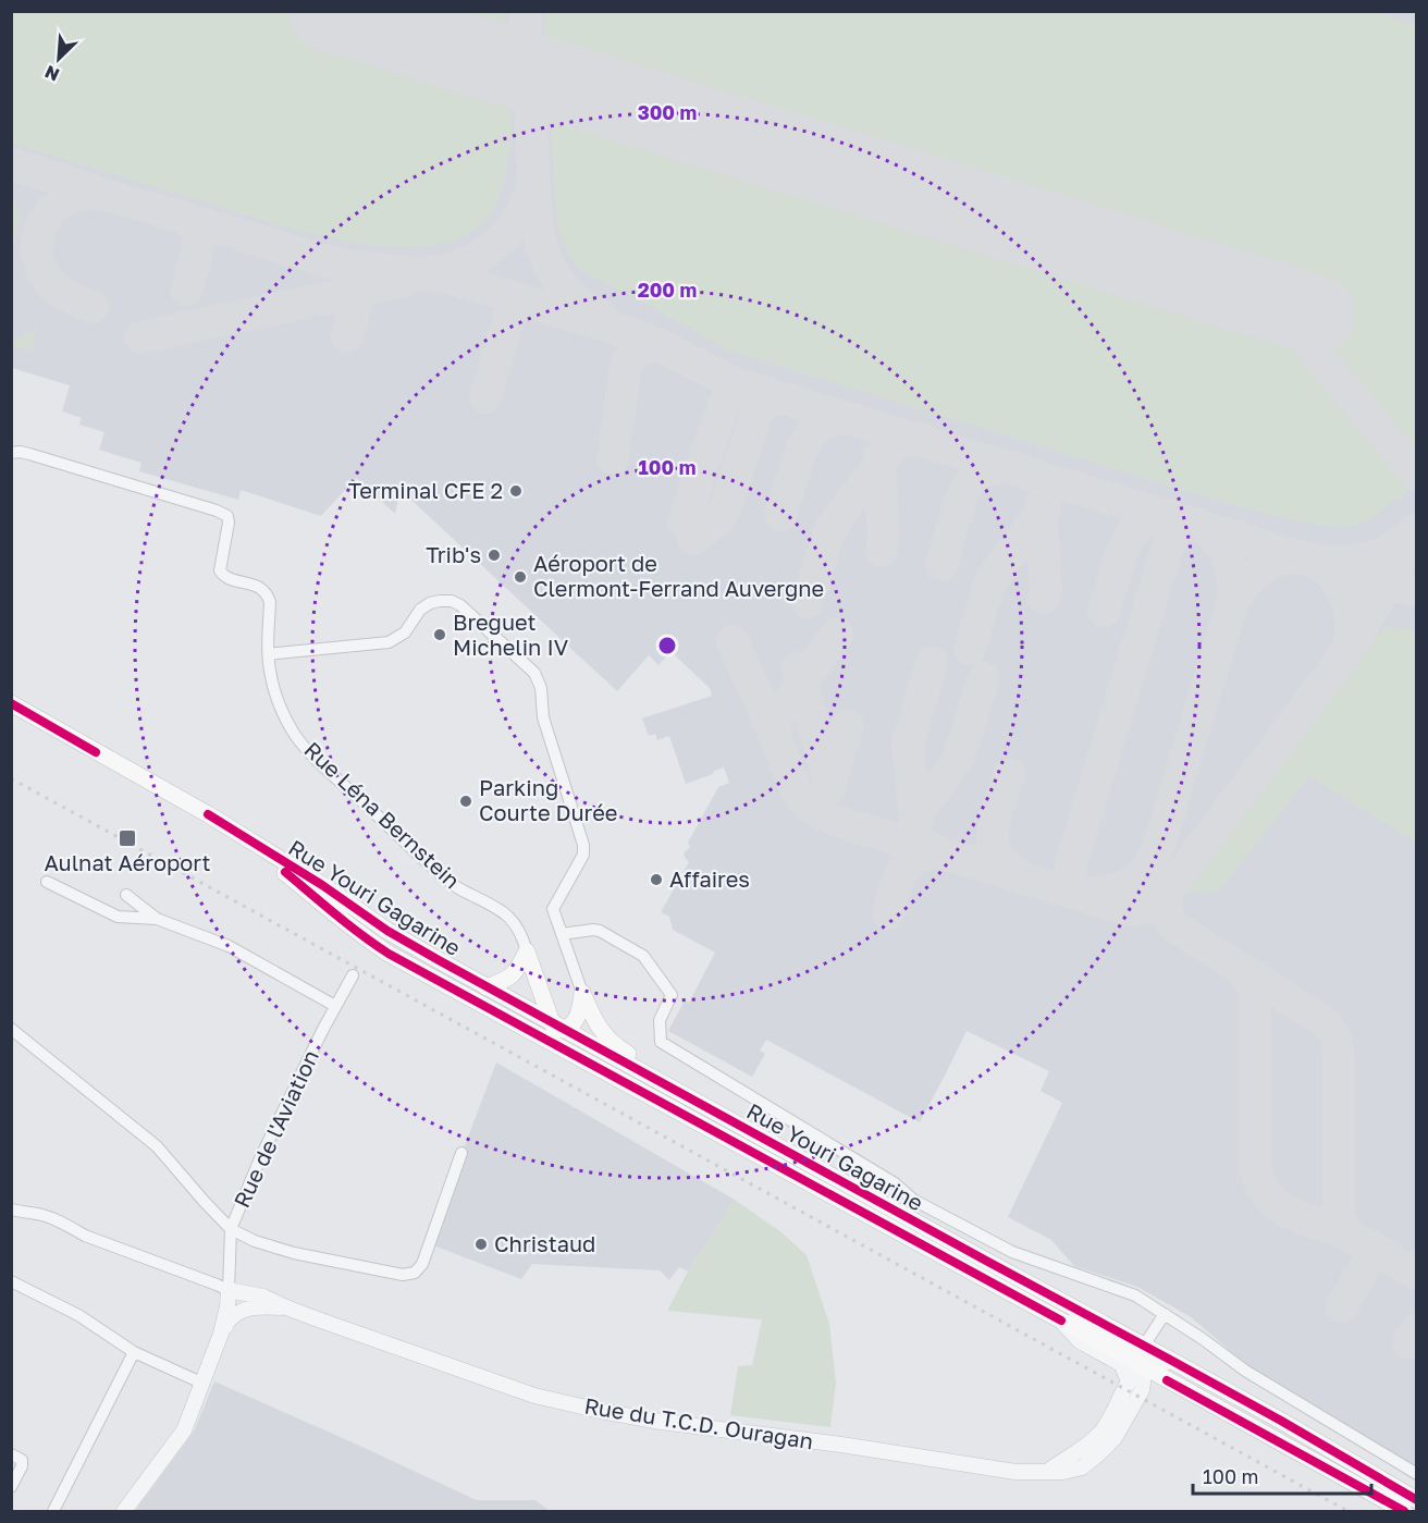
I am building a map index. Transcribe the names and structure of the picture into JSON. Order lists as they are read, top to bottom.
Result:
{
  "streets": {
    "main road": ["Rue Youri Gagarine"],
    "street": ["Rue Léna Bernstein", "Rue de l'Aviation", "Rue du T.C.D. Ouragan"]
  },
  "crossings": [
    ["Rue Youri Gagarine", "Rue du T.C.D. Ouragan"],
    ["Rue de l'Aviation", "Rue du T.C.D. Ouragan"]
  ],
  "places": {
    "other": [
      "Terminal CFE 2",
      "Trib's",
      "Aéroport de Clermont-Ferrand Auvergne",
      "Breguet Michelin IV",
      "Parking Courte Durée",
      "Affaires",
      "Christaud"
    ],
    "transit": ["Aulnat Aéroport"]
  },
  "scale_bar": "100 m",
  "north": "bottom left",
  "rings": ["300 m", "200 m", "100 m"]
}
